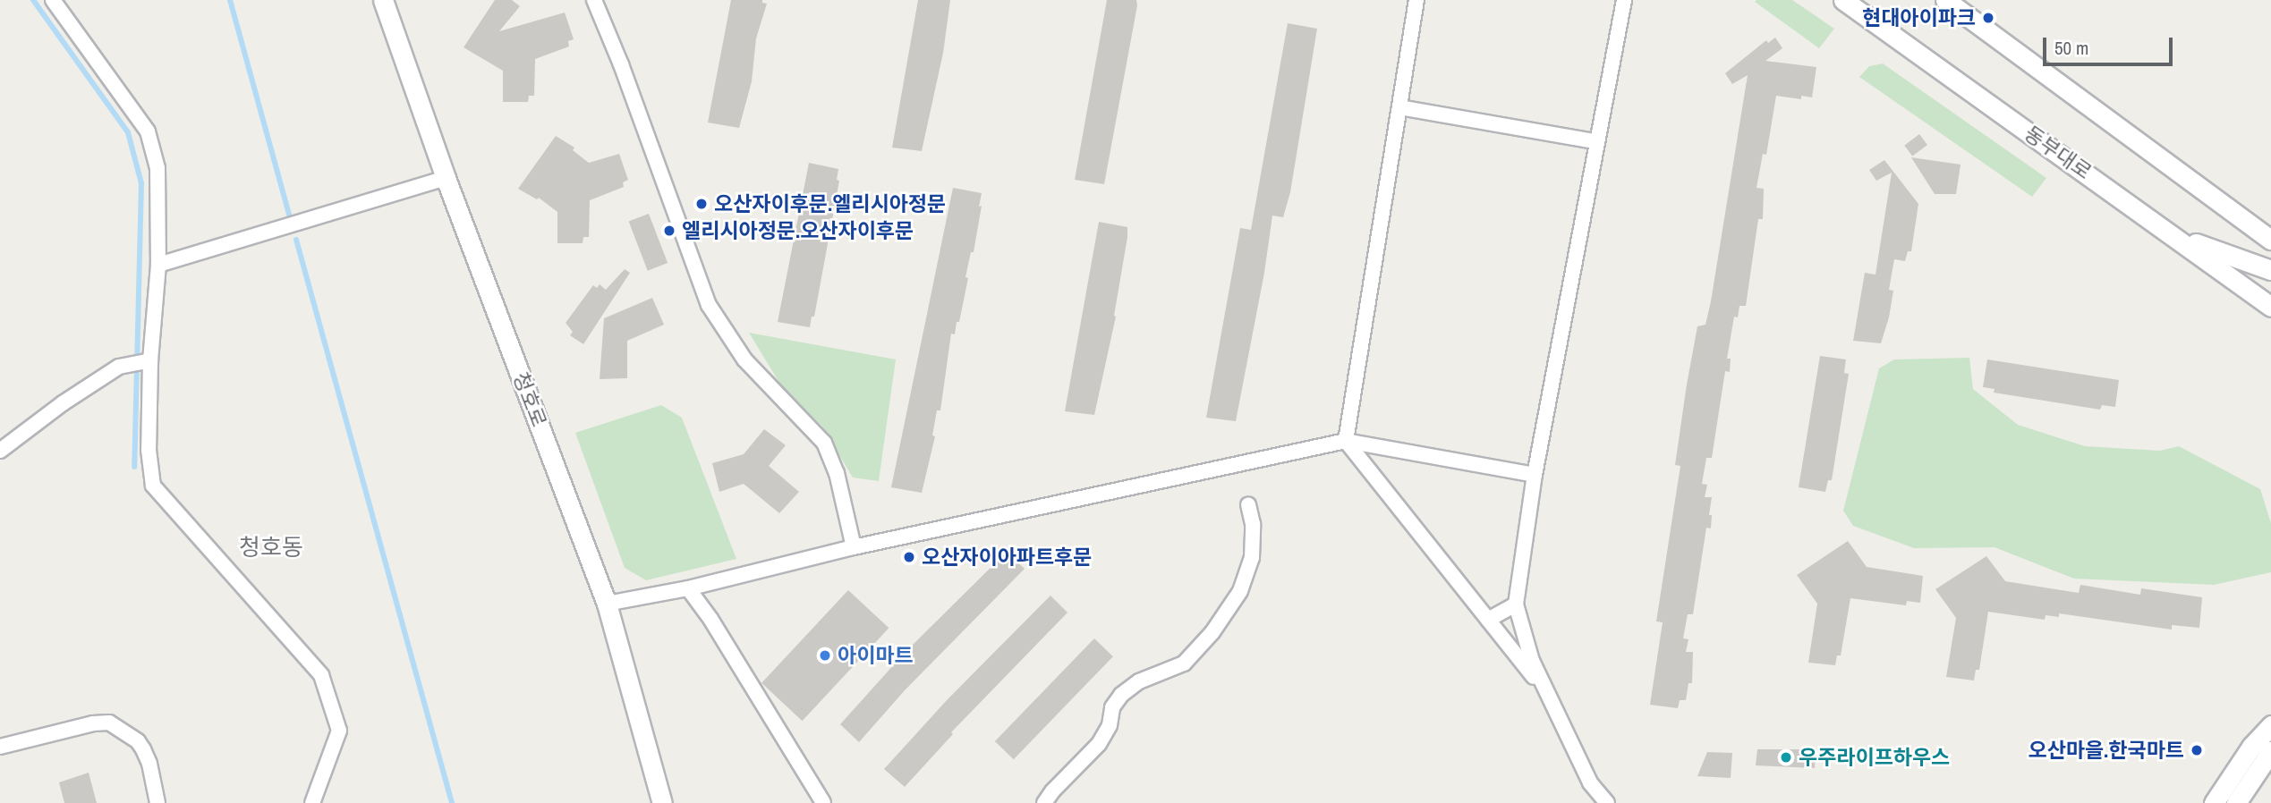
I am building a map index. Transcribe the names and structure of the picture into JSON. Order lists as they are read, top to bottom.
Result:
{
  "streets": {
    "main road": ["동부대로", "청호로"]
  },
  "districts": ["청호동"],
  "places": [
    "현대아이파크",
    "오산자이후문.엘리시아정문",
    "엘리시아정문.오산자이후문",
    "오산자이아파트후문",
    "아이마트",
    "오산마을.한국마트",
    "우주라이프하우스"
  ],
  "scale_bar": "50 m"
}
